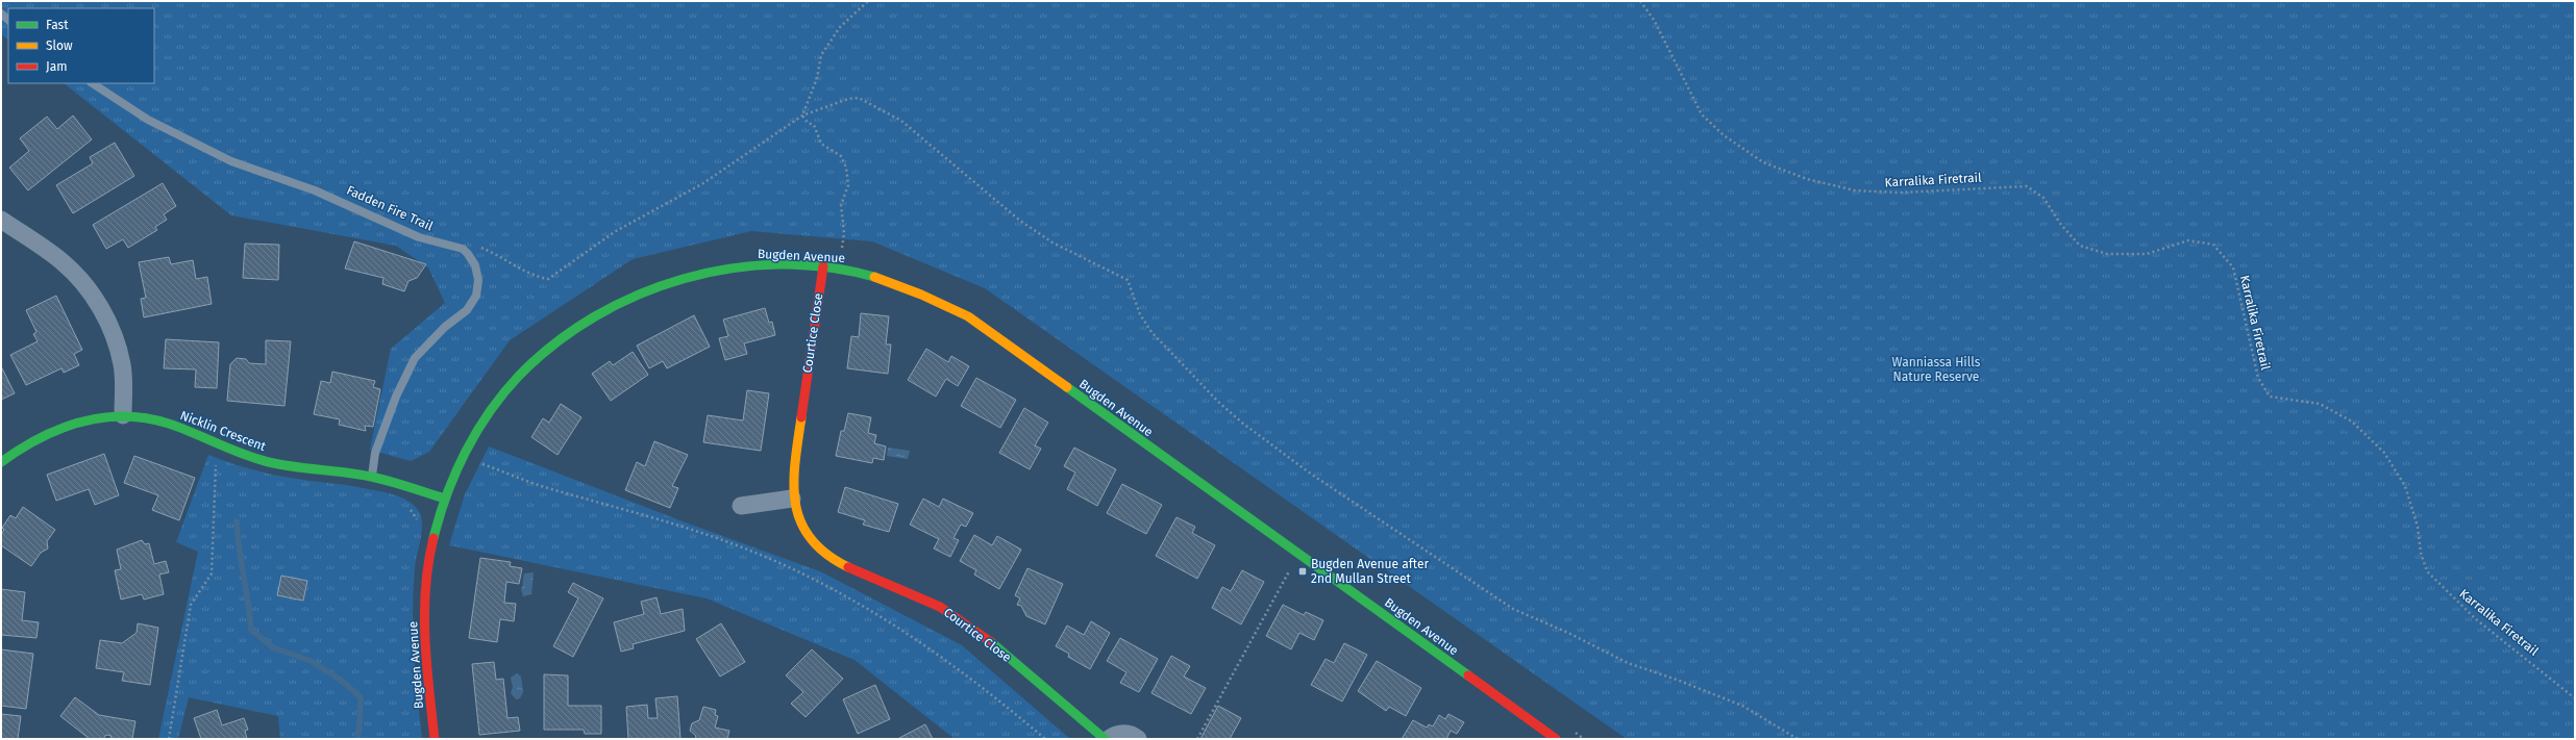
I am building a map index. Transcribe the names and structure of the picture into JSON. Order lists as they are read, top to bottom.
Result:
{
  "streets": {
    "street": ["Bugden Avenue", "Courtice Close", "Nicklin Crescent"],
    "lane": ["Fadden Fire Trail"],
    "path": ["Karralika Firetrail"]
  },
  "crossings": [
    ["Bugden Avenue", "Courtice Close"],
    ["Bugden Avenue", "Nicklin Crescent"]
  ],
  "parks": ["Wanniassa Hills Nature Reserve"],
  "places": {
    "transit": ["Bugden Avenue after 2nd Mullan Street"]
  },
  "legend": ["Fast", "Slow", "Jam"]
}
